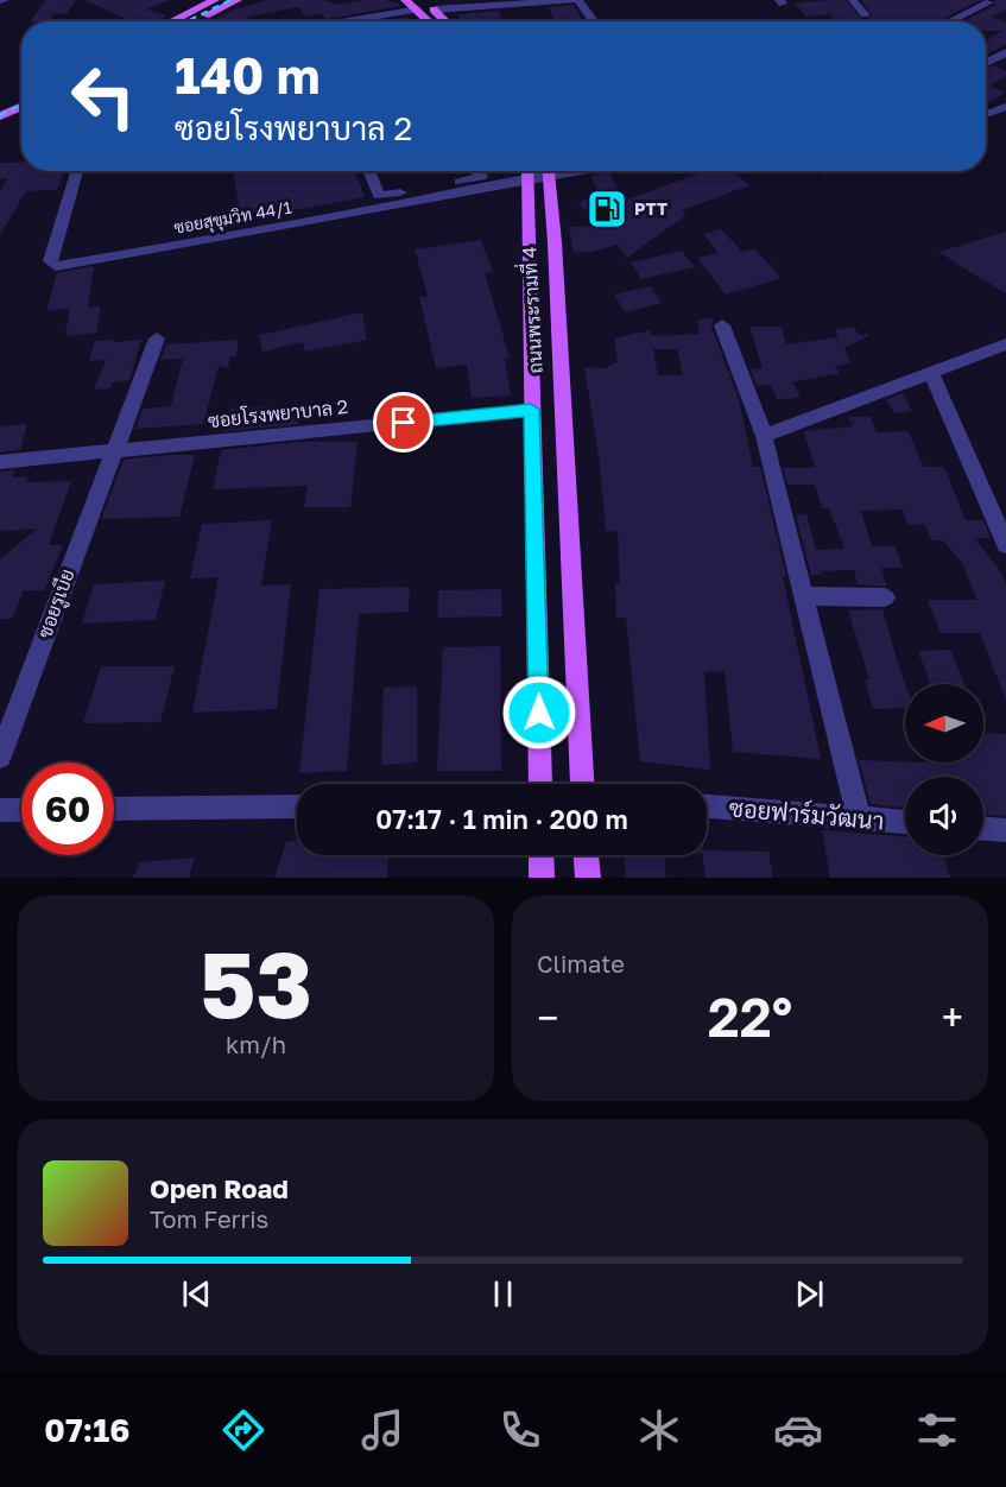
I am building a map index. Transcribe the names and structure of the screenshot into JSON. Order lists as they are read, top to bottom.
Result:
{
  "streets": {
    "main road": ["ถนนพระรามที่ 4"],
    "street": [
      "ซอยสุขุมวิท 44/1",
      "ซอยโรงพยาบาล 2",
      "ซอยรูเบีย",
      "ซอยฟาร์มวัฒนา"
    ]
  },
  "crossings": [
    ["ซอยสุขุมวิท 44/1", "ถนนพระรามที่ 4"],
    ["ถนนพระรามที่ 4", "ซอยโรงพยาบาล 2"],
    ["ซอยโรงพยาบาล 2", "ซอยรูเบีย"]
  ],
  "places": {
    "fuel station": ["PTT"]
  },
  "north": "left",
  "page": {
    "turn": ["140 m", "ซอยโรงพยาบาล 2"],
    "limit": "60",
    "trip": "07:17 · 1 min · 200 m",
    "tile": [
      ["53", "km/h"],
      "Climate"
    ],
    "heat": ["−", "22°", "+"],
    "song": ["Open Road", "Tom Ferris"],
    "tabs": "07:16"
  }
}
